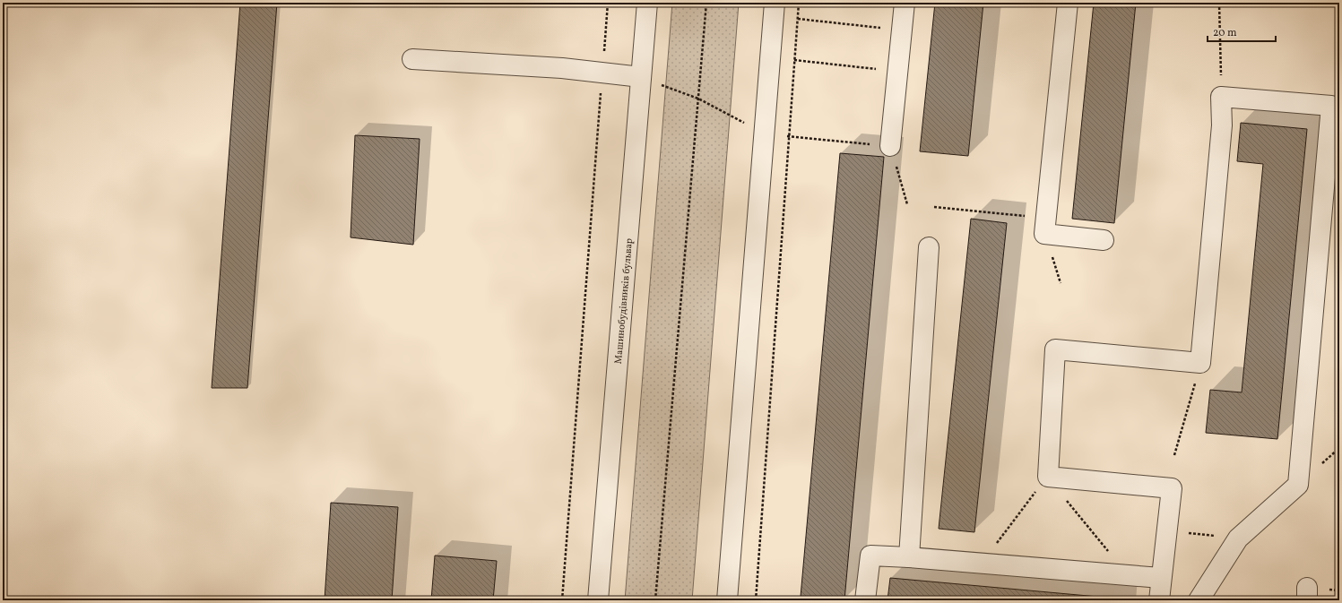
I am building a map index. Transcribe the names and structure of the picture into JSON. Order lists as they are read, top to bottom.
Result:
{
  "streets": {
    "street": ["Машинобудівників бульвар"]
  },
  "scale_bar": "20 m"
}
